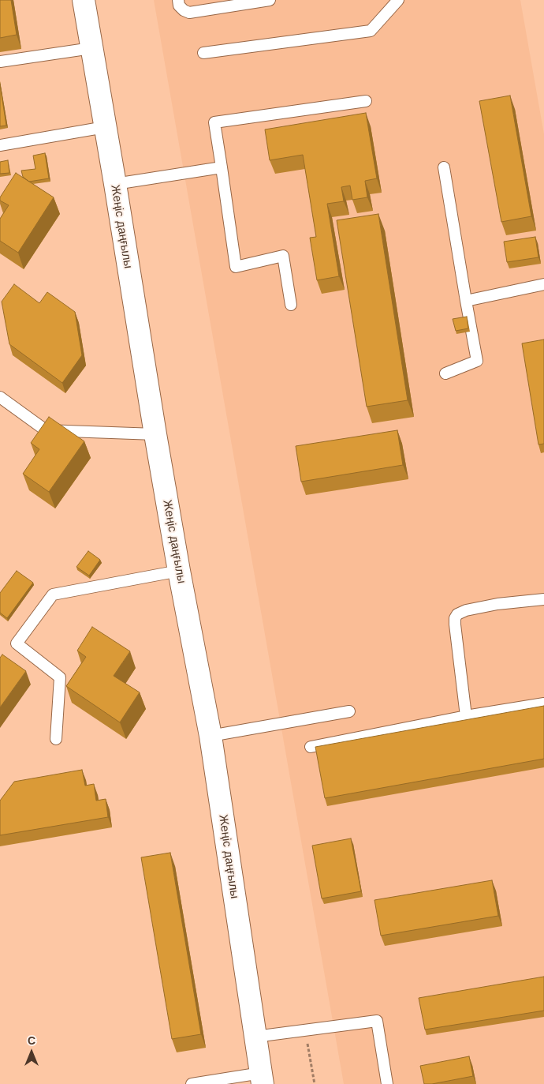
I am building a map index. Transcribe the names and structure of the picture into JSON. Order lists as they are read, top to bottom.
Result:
{
  "streets": {
    "main road": ["Жеңіс даңғылы"]
  },
  "north": "top"
}
